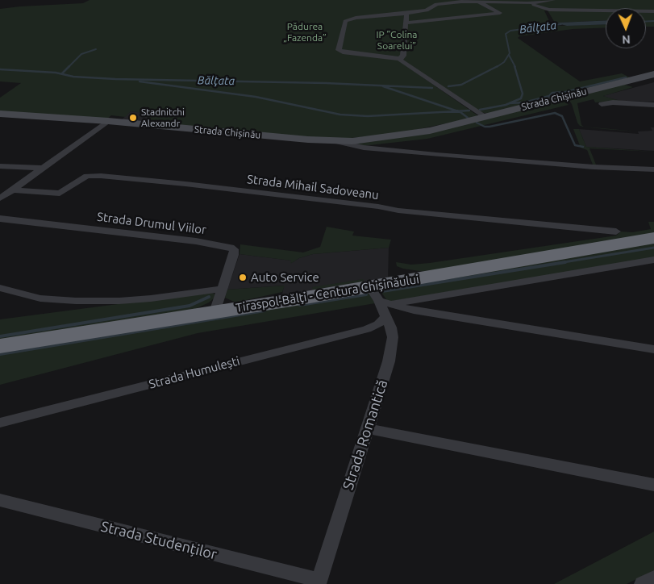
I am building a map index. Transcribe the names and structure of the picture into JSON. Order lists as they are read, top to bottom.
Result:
{
  "streets": {
    "highway": ["Tiraspol-Bălţi - Centura Chișinăului"],
    "street": [
      "Strada Chișinău",
      "Strada Mihail Sadoveanu",
      "Strada Drumul Viilor",
      "Strada Humulești",
      "Strada Romantică",
      "Strada Studenților"
    ]
  },
  "crossings": [
    ["Strada Drumul Viilor", "Tiraspol-Bălţi - Centura Chișinăului"],
    ["Tiraspol-Bălţi - Centura Chișinăului", "Strada Humulești"],
    ["Tiraspol-Bălţi - Centura Chișinăului", "Strada Romantică"],
    ["Strada Humulești", "Strada Romantică"],
    ["Strada Romantică", "Strada Studenților"]
  ],
  "water": ["Bălţata"],
  "parks": ["Pădurea „Fazenda”", "IP ”Colina Soarelui”"],
  "places": ["Stadnitchi Alexandr", "Auto Service"],
  "north": "bottom"
}
